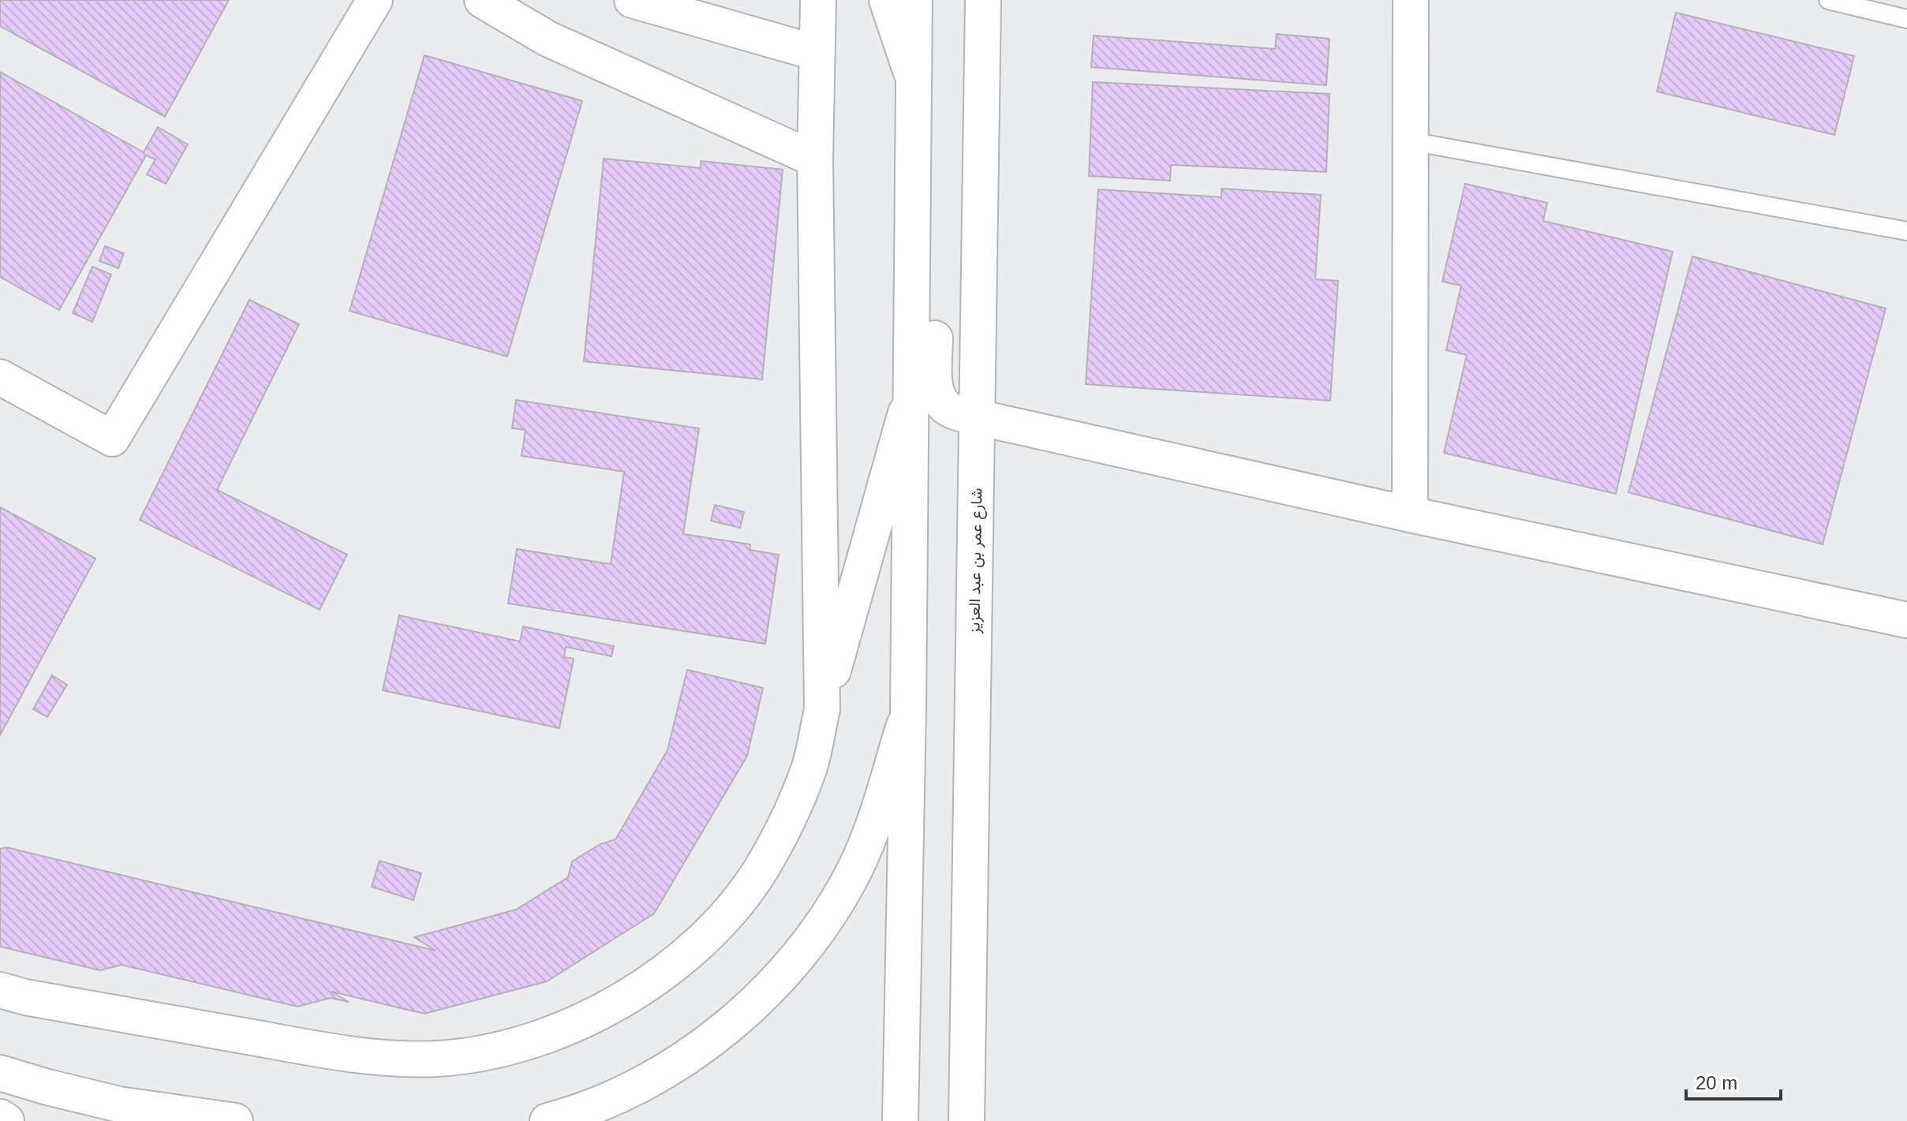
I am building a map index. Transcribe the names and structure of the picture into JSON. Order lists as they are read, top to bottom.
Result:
{
  "streets": {
    "street": ["شارع عمر بن عبد العزيز"]
  },
  "scale_bar": "20 m"
}
